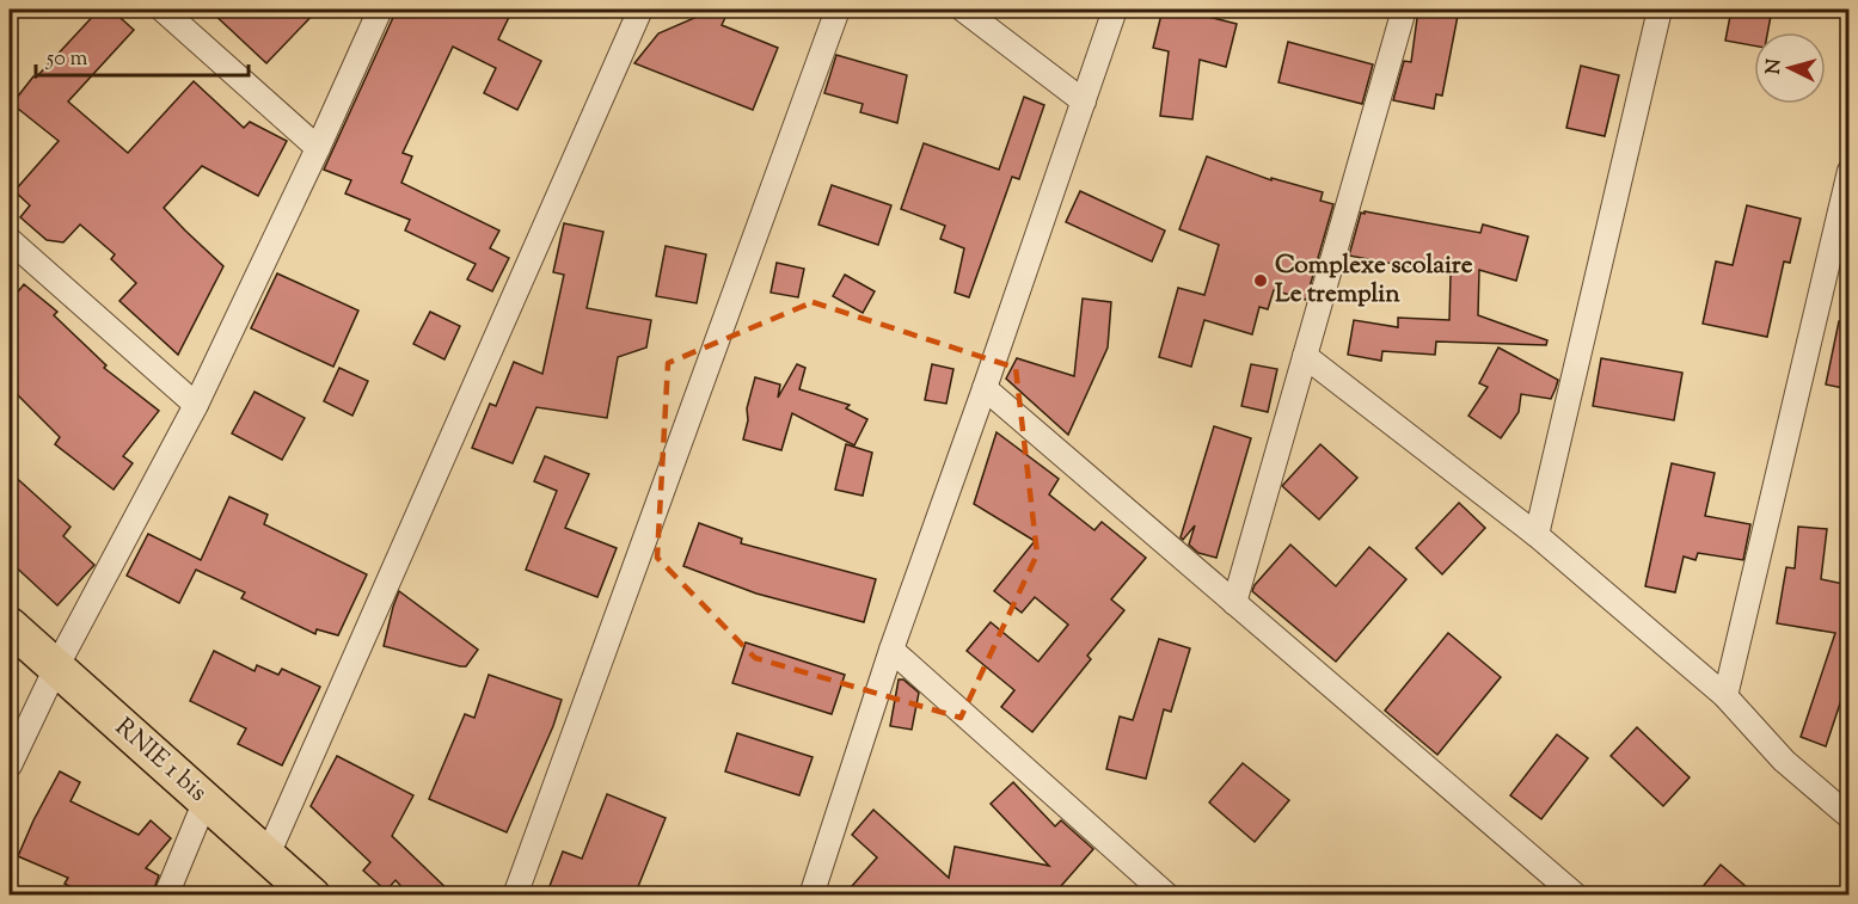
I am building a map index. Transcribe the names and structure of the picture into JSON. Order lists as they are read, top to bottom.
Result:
{
  "streets": {
    "main road": ["RNIE 1 bis"]
  },
  "places": ["Complexe scolaire Le tremplin"],
  "scale_bar": "50 m",
  "north": "left"
}
